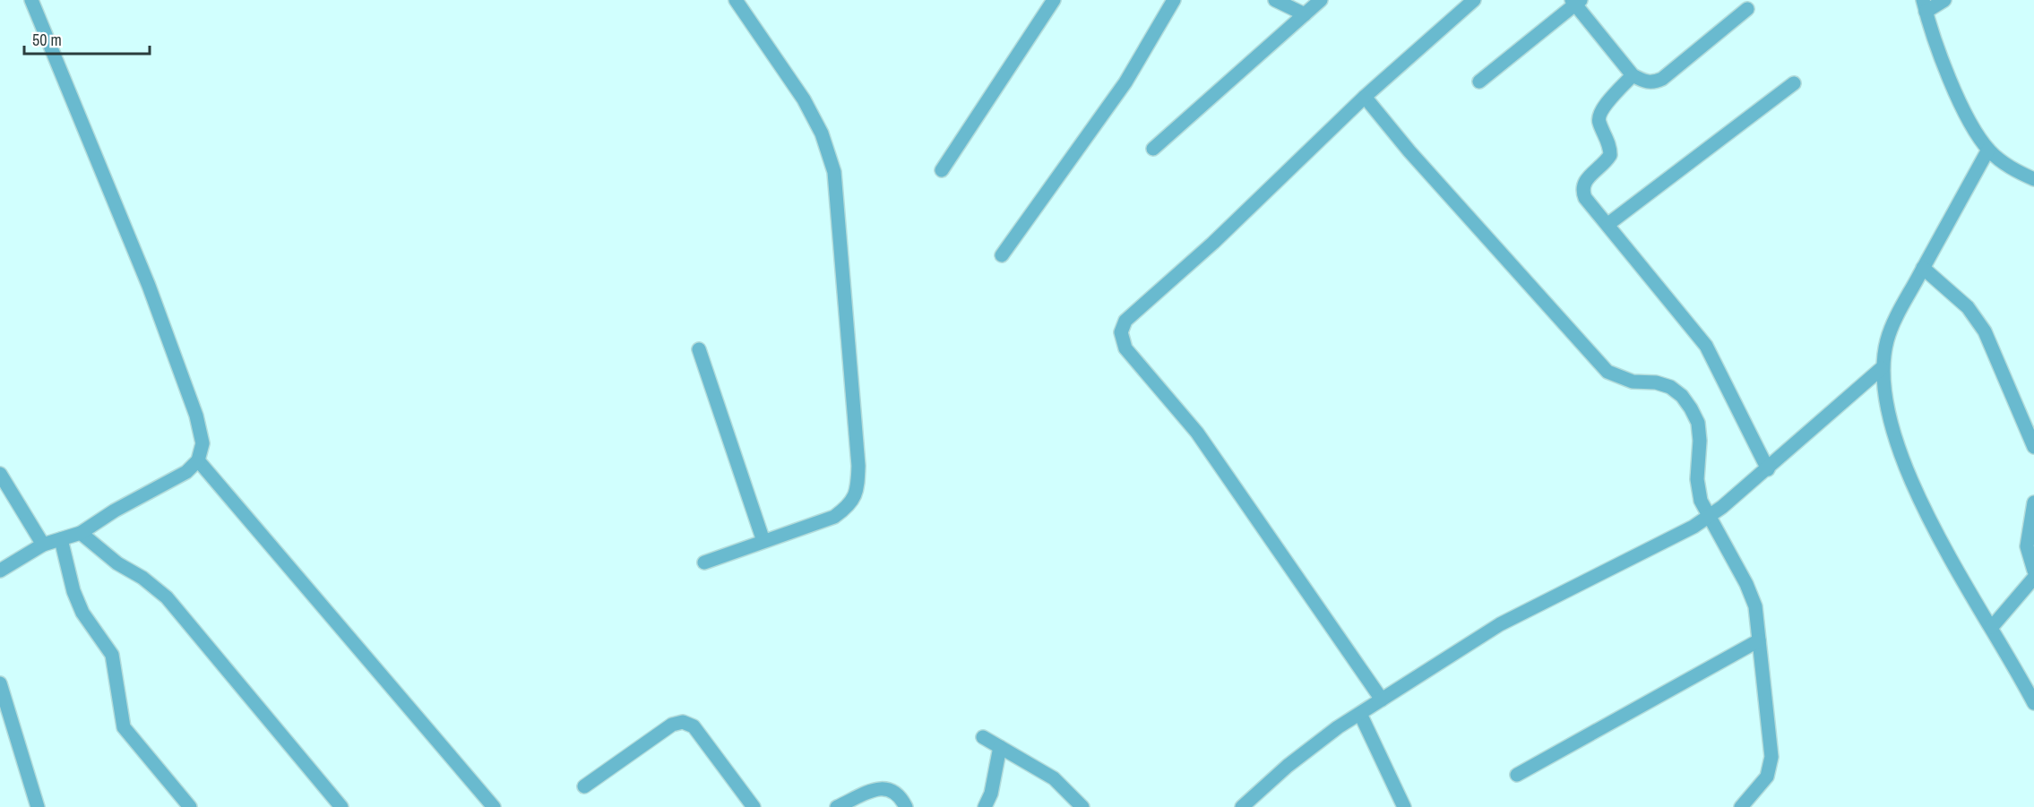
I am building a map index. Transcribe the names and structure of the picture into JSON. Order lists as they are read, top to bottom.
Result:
{
  "scale_bar": "50 m"
}
